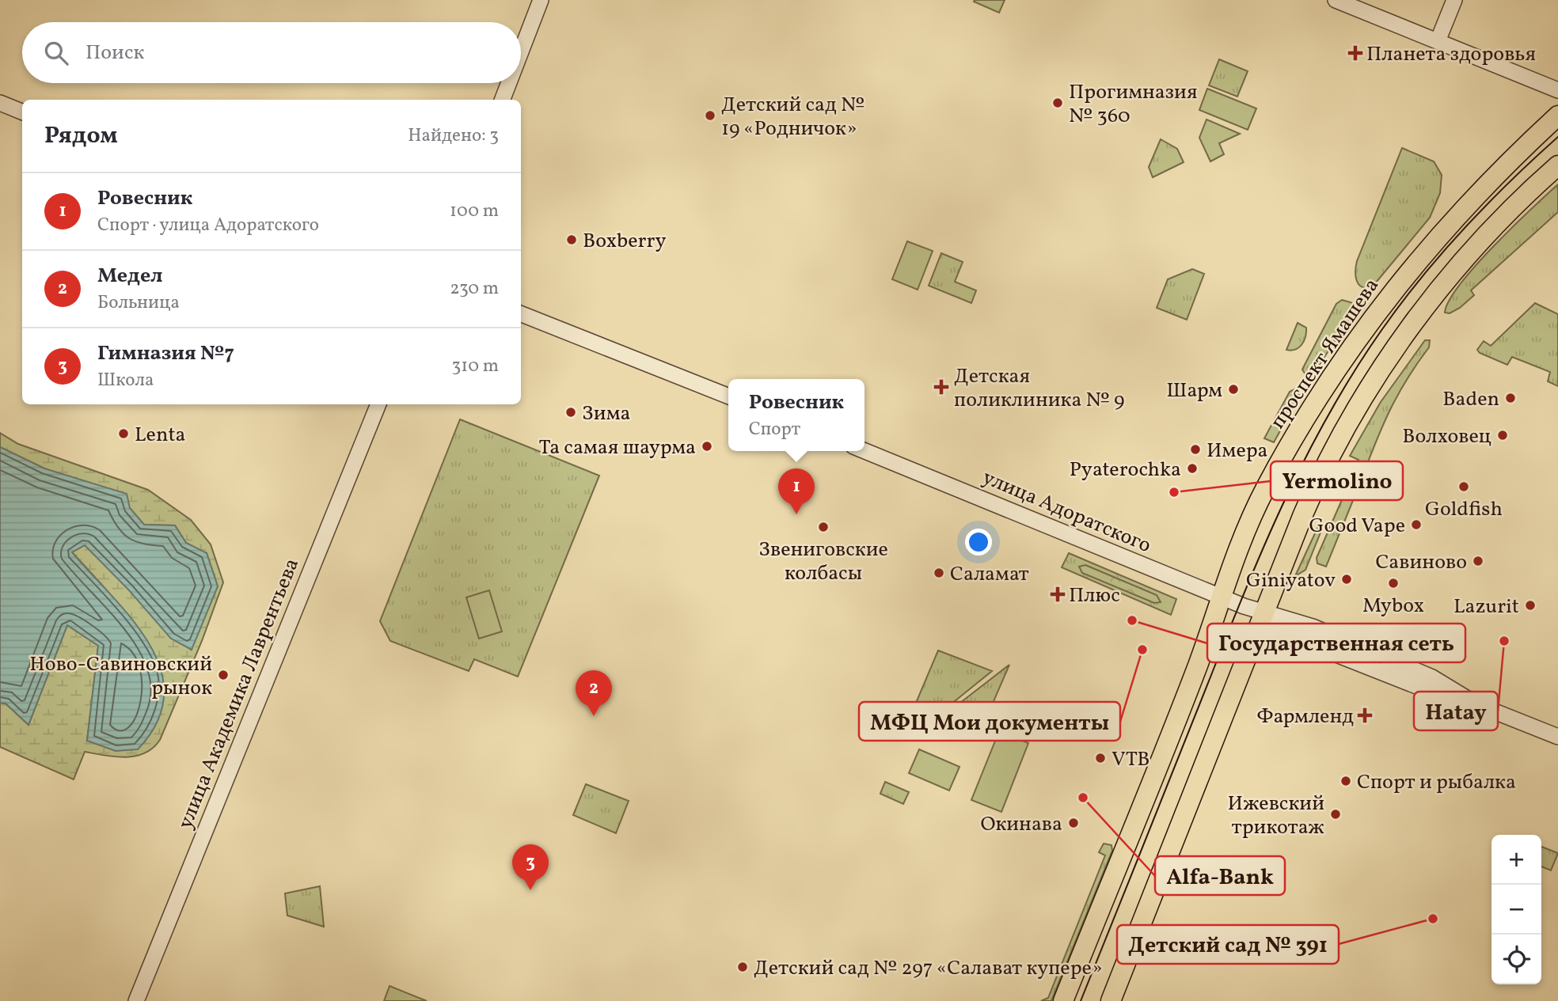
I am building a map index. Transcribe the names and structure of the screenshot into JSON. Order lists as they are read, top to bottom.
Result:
{
  "streets": {
    "main road": ["проспект Ямашева"],
    "street": ["улица Адоратского", "улица Академика Лаврентьева"]
  },
  "crossings": [
    ["проспект Ямашева", "улица Адоратского"]
  ],
  "places": {
    "health": [
      "Планета здоровья",
      "Детская поликлиника № 9",
      "Плюс",
      "Фармленд"
    ],
    "other": [
      "Прогимназия № 360",
      "Детский сад № 19 «Родничок»",
      "Boxberry",
      "Шарм",
      "Baden",
      "Зима",
      "Lenta",
      "Волховец",
      "Та самая шаурма",
      "Имера",
      "Pyaterochka",
      "Goldfish",
      "Yermolino",
      "Good Vape",
      "Звениговские колбасы",
      "Савиново",
      "Саламат",
      "Giniyatov",
      "Mybox",
      "Lazurit",
      "Государственная сеть",
      "Hatay",
      "МФЦ Мои документы",
      "Ново-Савиновский рынок",
      "VTB",
      "Спорт и рыбалка",
      "Alfa-Bank",
      "Ижевский трикотаж",
      "Окинава",
      "Детский сад № 391",
      "Детский сад № 297 «Салават купере»"
    ]
  },
  "page": {
    "search": "Поиск",
    "heading": ["Рядом", "Найдено: 3"],
    "list": [
      {
        "mark": "1",
        "name": "Ровесник",
        "note": "Спорт · улица Адоратского",
        "value": "100 m"
      },
      {
        "mark": "2",
        "name": "Медел",
        "note": "Больница",
        "value": "230 m"
      },
      {
        "mark": "3",
        "name": "Гимназия №7",
        "note": "Школа",
        "value": "310 m"
      }
    ],
    "popup": ["Ровесник", "Спорт"],
    "pins": ["1", "2", "3"],
    "map_buttons": ["+", "−"]
  }
}
